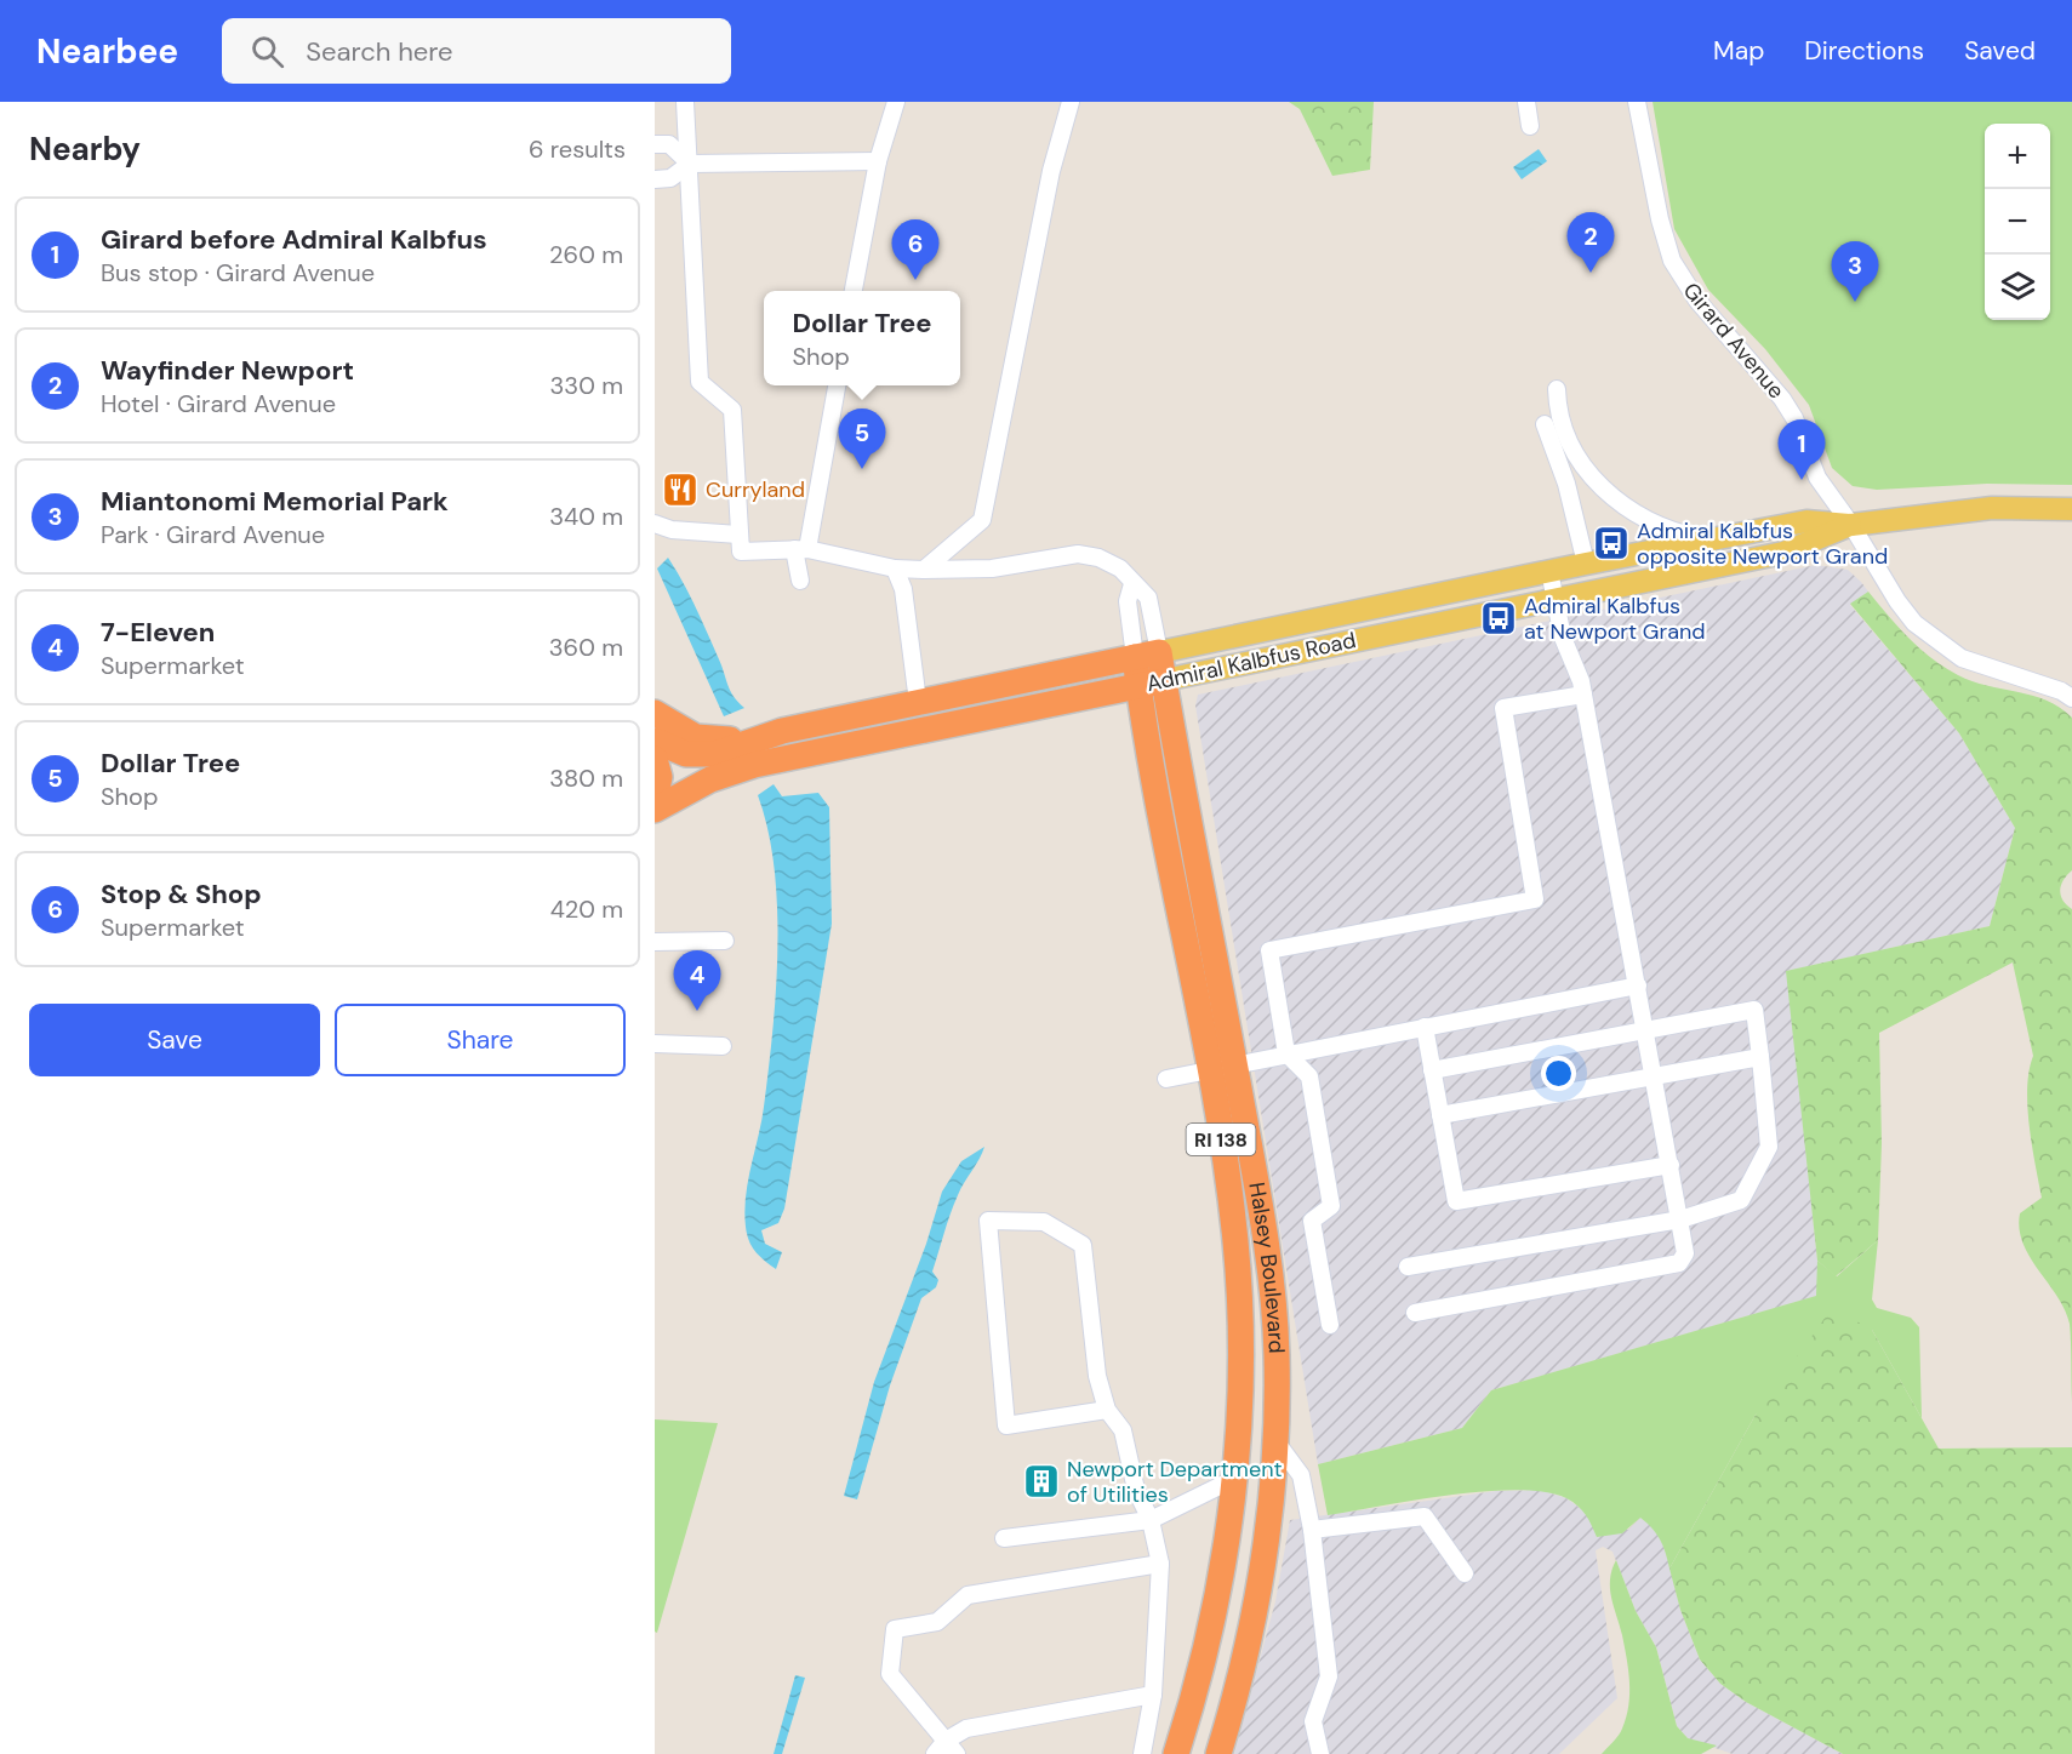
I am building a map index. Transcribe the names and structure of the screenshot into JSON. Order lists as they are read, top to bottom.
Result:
{
  "streets": {
    "highway": ["Admiral Kalbfus Road", "RI 138", "Halsey Boulevard"],
    "street": ["Girard Avenue"]
  },
  "crossings": [
    ["Girard Avenue", "Admiral Kalbfus Road"],
    ["Admiral Kalbfus Road", "Halsey Boulevard"]
  ],
  "places": {
    "restaurant": ["Curryland"],
    "bus stop": ["Admiral Kalbfus opposite Newport Grand", "Admiral Kalbfus at Newport Grand"],
    "building": ["Newport Department of Utilities"]
  },
  "page": {
    "header": "Nearbee",
    "search": "Search here",
    "nav": ["Map", "Directions", "Saved"],
    "heading": ["Nearby", "6 results"],
    "map_buttons": ["+", "−"],
    "list": [
      {
        "mark": "1",
        "name": "Girard before Admiral Kalbfus",
        "note": "Bus stop · Girard Avenue",
        "value": "260 m"
      },
      {
        "mark": "2",
        "name": "Wayfinder Newport",
        "note": "Hotel · Girard Avenue",
        "value": "330 m"
      },
      {
        "mark": "3",
        "name": "Miantonomi Memorial Park",
        "note": "Park · Girard Avenue",
        "value": "340 m"
      },
      {
        "mark": "4",
        "name": "7-Eleven",
        "note": "Supermarket",
        "value": "360 m"
      },
      {
        "mark": "5",
        "name": "Dollar Tree",
        "note": "Shop",
        "value": "380 m"
      },
      {
        "mark": "6",
        "name": "Stop & Shop",
        "note": "Supermarket",
        "value": "420 m"
      }
    ],
    "pins": [
      "2",
      "6",
      "3",
      "5",
      "1",
      "4"
    ],
    "popup": ["Dollar Tree", "Shop"],
    "buttons": ["Save", "Share"]
  }
}
